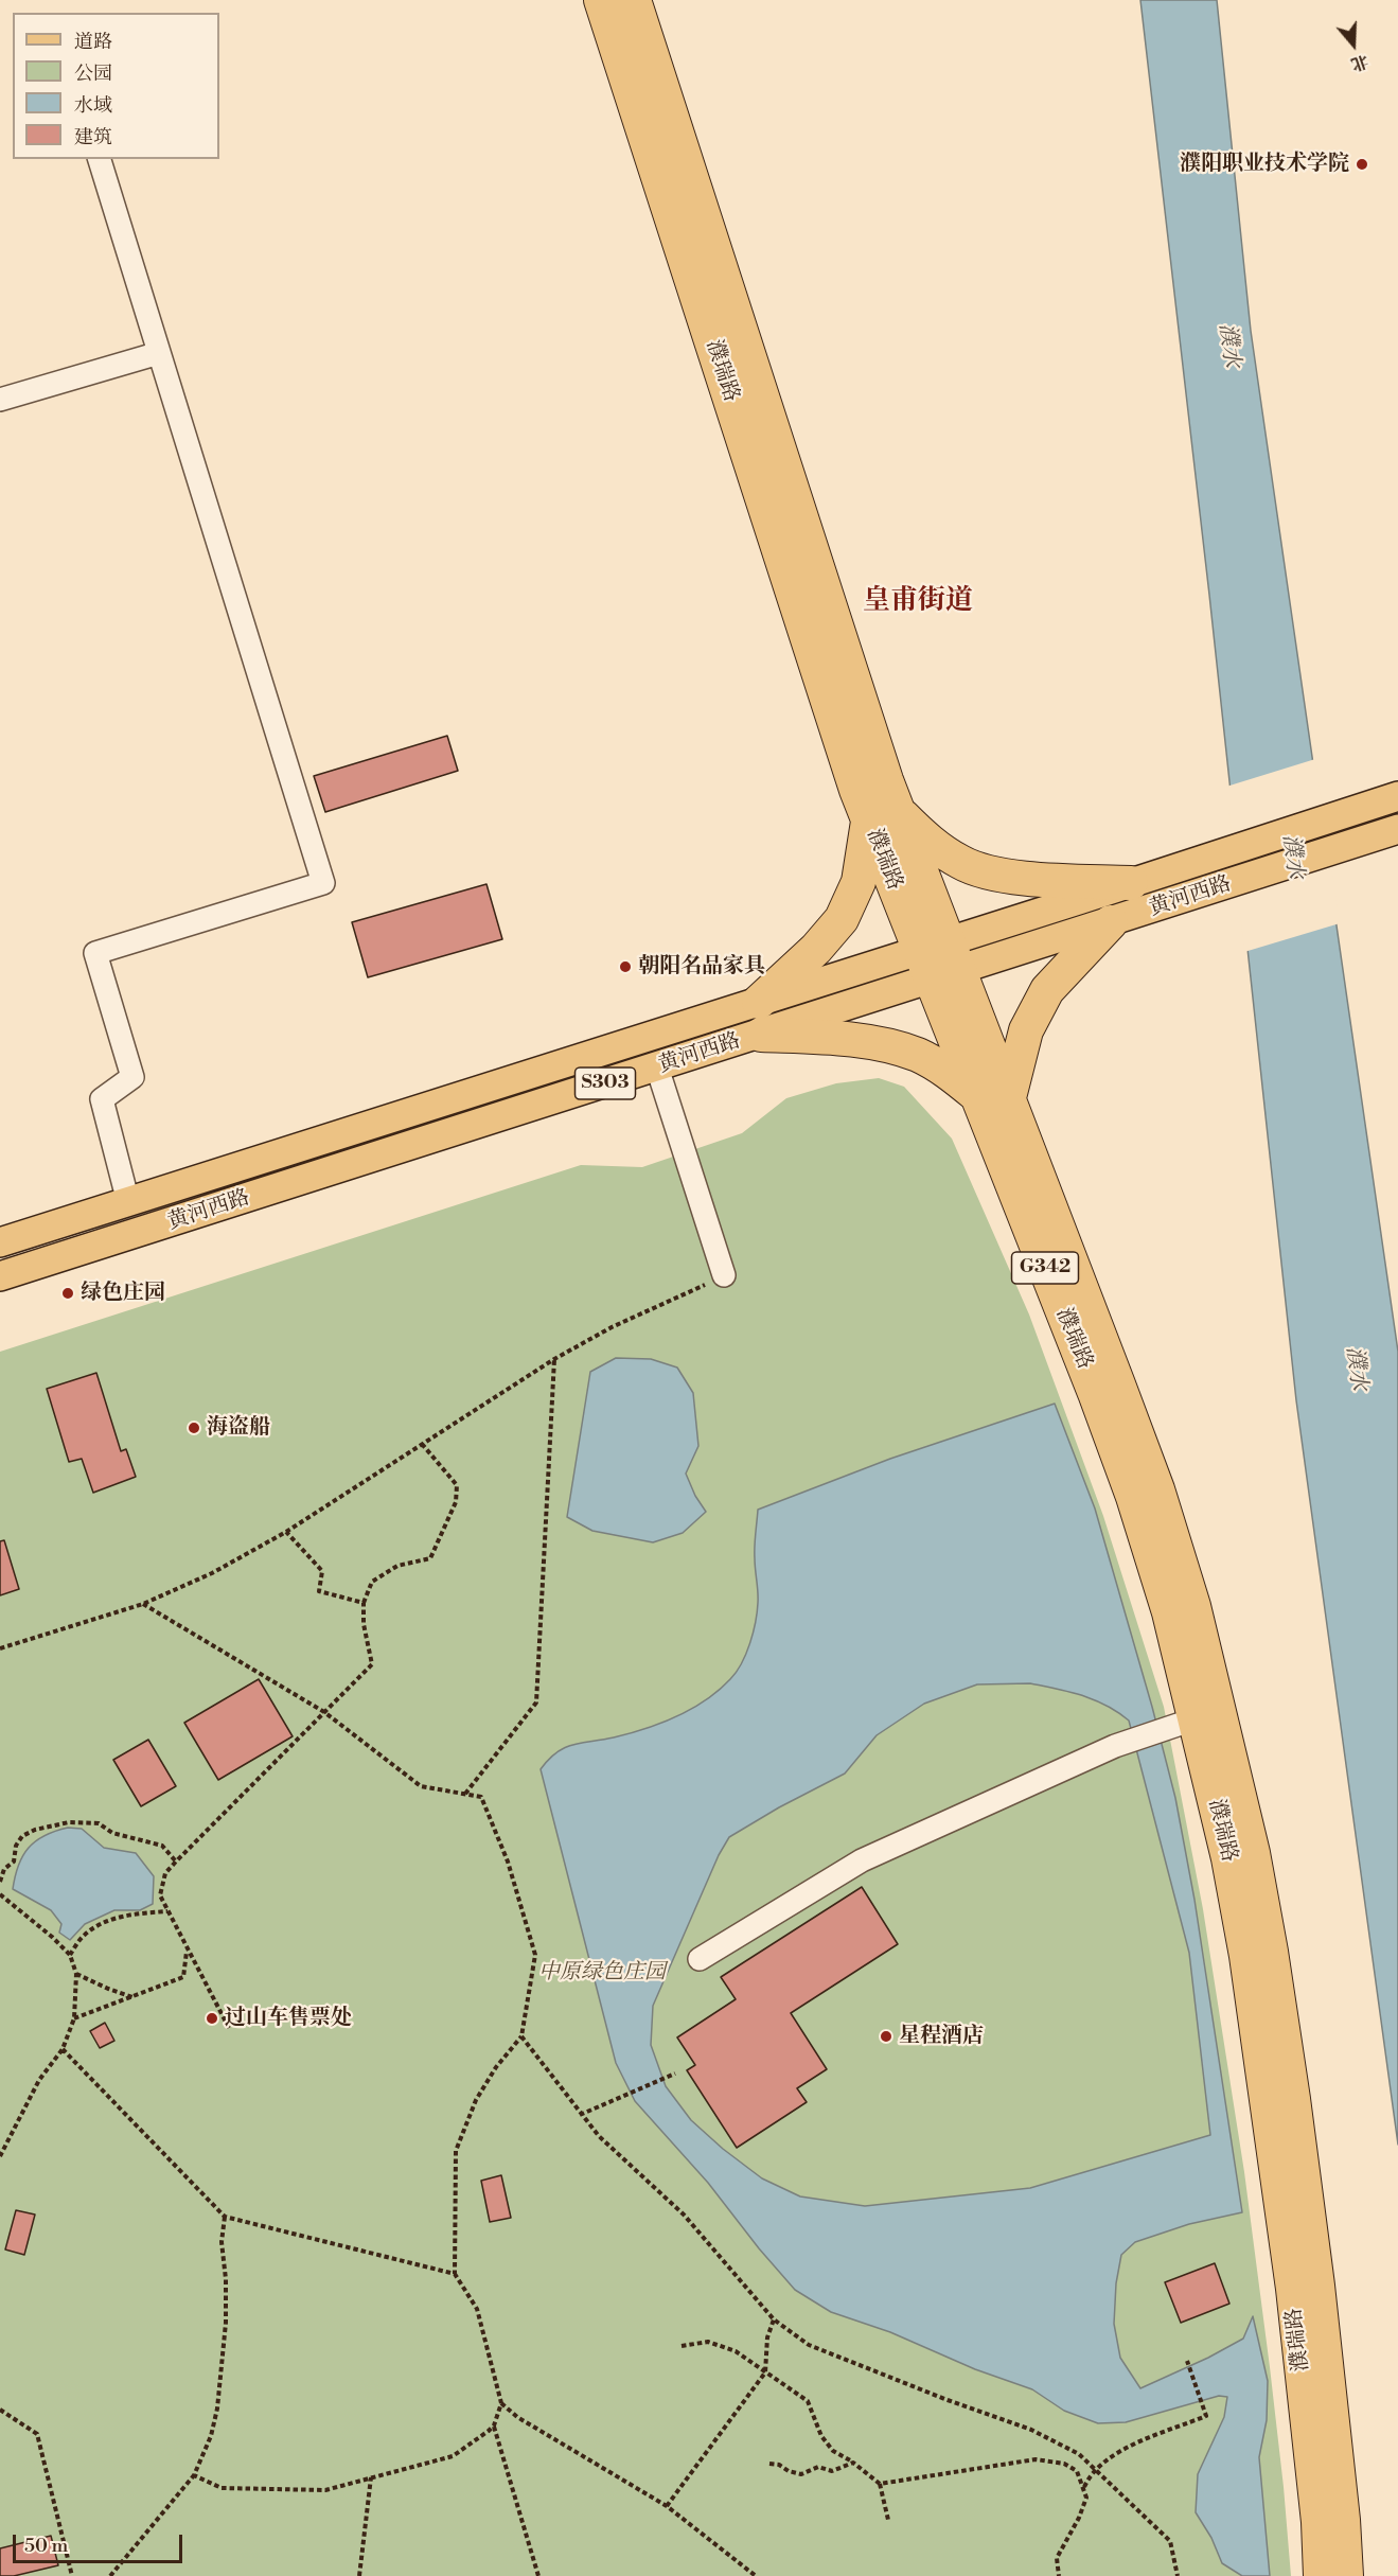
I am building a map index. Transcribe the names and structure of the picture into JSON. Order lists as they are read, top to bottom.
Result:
{
  "streets": {
    "highway": ["濮瑞路", "G342"],
    "main road": ["黄河西路", "S303"]
  },
  "crossings": [
    ["濮瑞路", "黄河西路"]
  ],
  "districts": ["皇甫街道"],
  "water": ["濮水"],
  "parks": ["中原绿色庄园"],
  "places": [
    "濮阳职业技术学院",
    "朝阳名品家具",
    "绿色庄园",
    "海盗船",
    "过山车售票处",
    "星程酒店"
  ],
  "legend": [
    "道路",
    "公园",
    "水域",
    "建筑"
  ],
  "scale_bar": "50 m",
  "north": "bottom"
}
